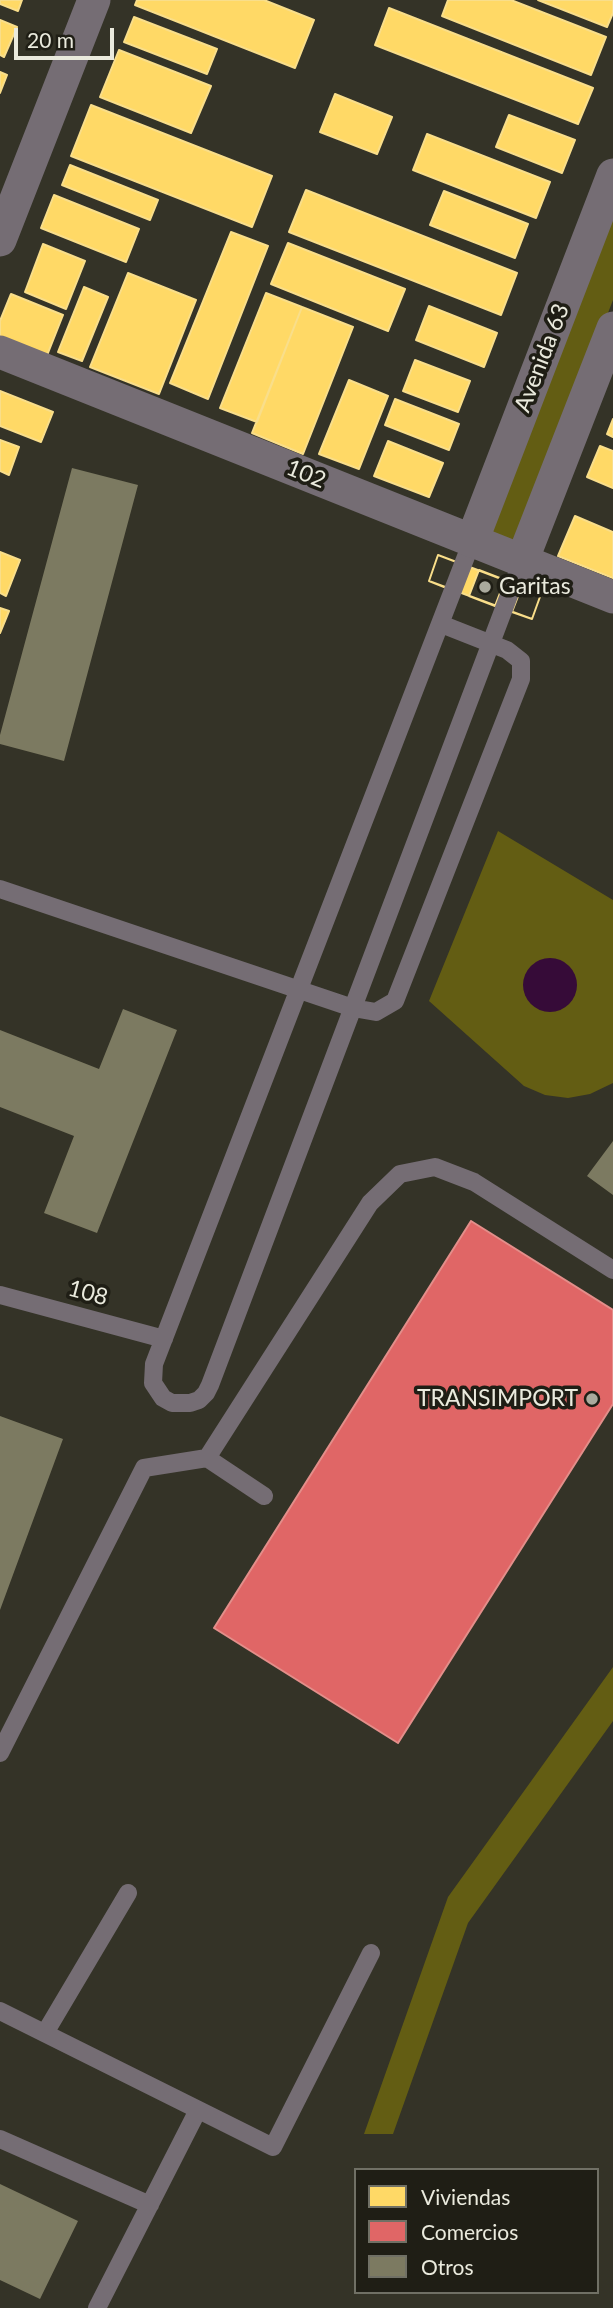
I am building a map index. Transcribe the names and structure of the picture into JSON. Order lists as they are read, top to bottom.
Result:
{
  "streets": {
    "street": ["Avenida 63", "102"],
    "lane": ["108"]
  },
  "crossings": [
    ["Avenida 63", "102"]
  ],
  "places": ["Garitas", "TRANSIMPORT"],
  "legend": ["Viviendas", "Comercios", "Otros"],
  "scale_bar": "20 m"
}
